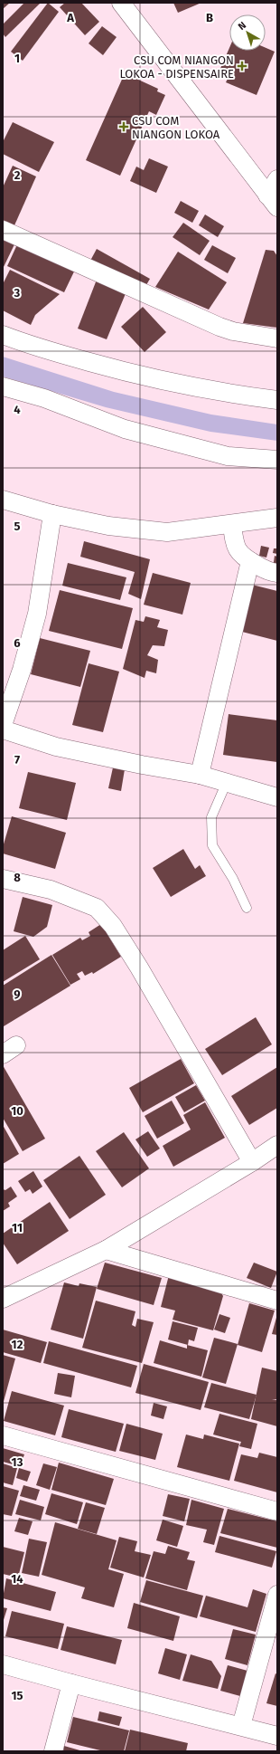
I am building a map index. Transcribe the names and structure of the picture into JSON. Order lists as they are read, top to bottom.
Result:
{
  "places": {
    "health": ["CSU COM NIANGON LOKOA - DISPENSAIRE", "CSU COM NIANGON LOKOA"]
  },
  "north": "top left",
  "grid": {
    "columns": ["A", "B"],
    "rows": [
      "1",
      "2",
      "3",
      "4",
      "5",
      "6",
      "7",
      "8",
      "9",
      "10",
      "11",
      "12",
      "13",
      "14",
      "15"
    ]
  }
}
